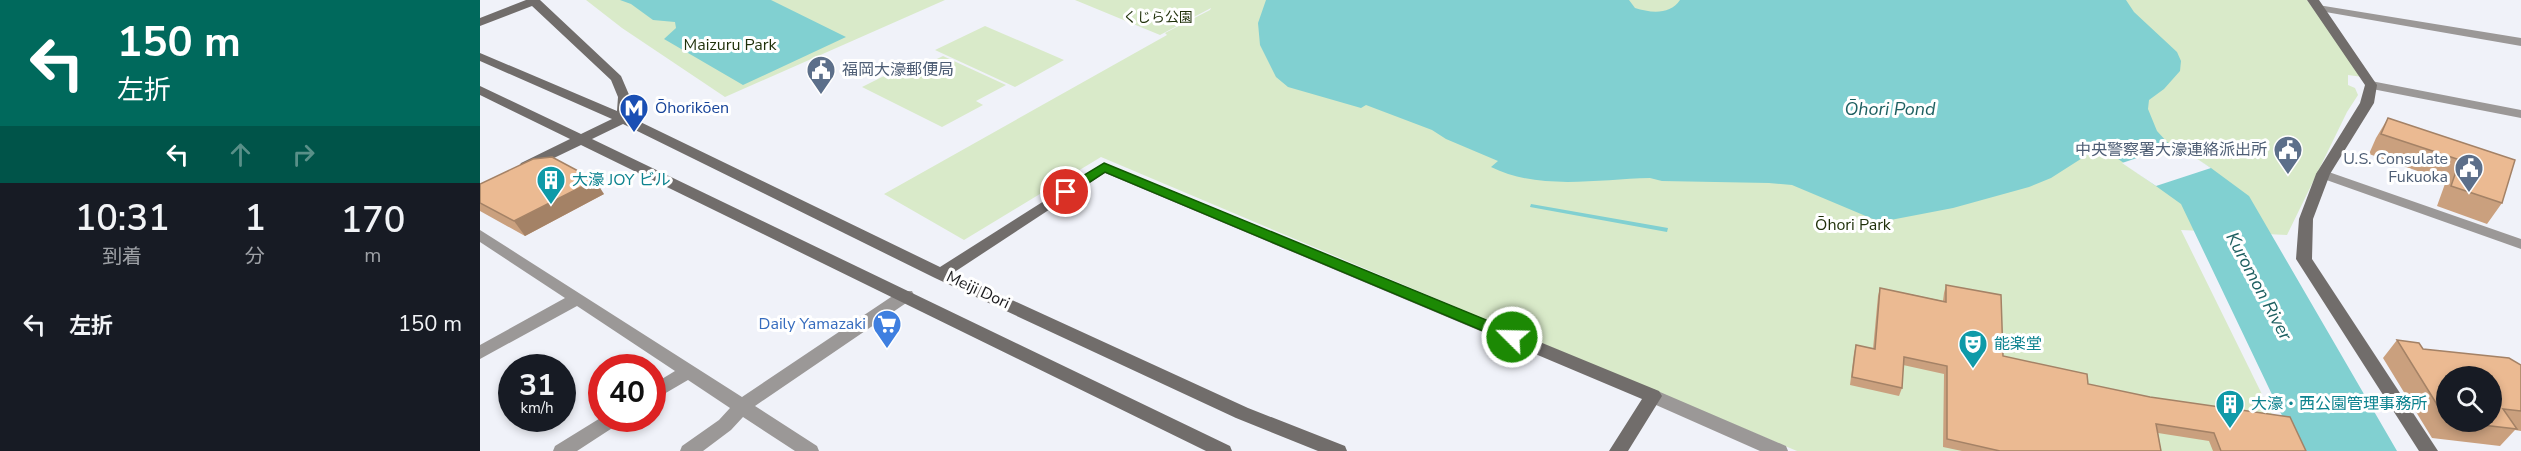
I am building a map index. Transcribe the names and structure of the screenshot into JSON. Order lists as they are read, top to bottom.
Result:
{
  "streets": {
    "street": ["Meiji Dori"]
  },
  "water": ["Ōhori Pond", "Kuromon River"],
  "parks": ["くじら公園", "Maizuru Park", "Ōhori Park"],
  "places": {
    "public building": ["福岡大濠郵便局", "中央警察署大濠連絡派出所", "U.S. Consulate Fukuoka"],
    "metro station": ["Ōhorikōen"],
    "building": ["大濠 JOY ビル", "大濠・西公園管理事務所"],
    "supermarket": ["Daily Yamazaki"],
    "theatre": ["能楽堂"]
  },
  "page": {
    "turn": ["150 m", "左折"],
    "eta": [
      "10:31",
      "到着",
      "1",
      "分",
      "170",
      "m"
    ],
    "list": [
      {
        "name": "左折",
        "value": "150 m"
      }
    ],
    "speed": "31 km/h",
    "limit": "40"
  }
}
